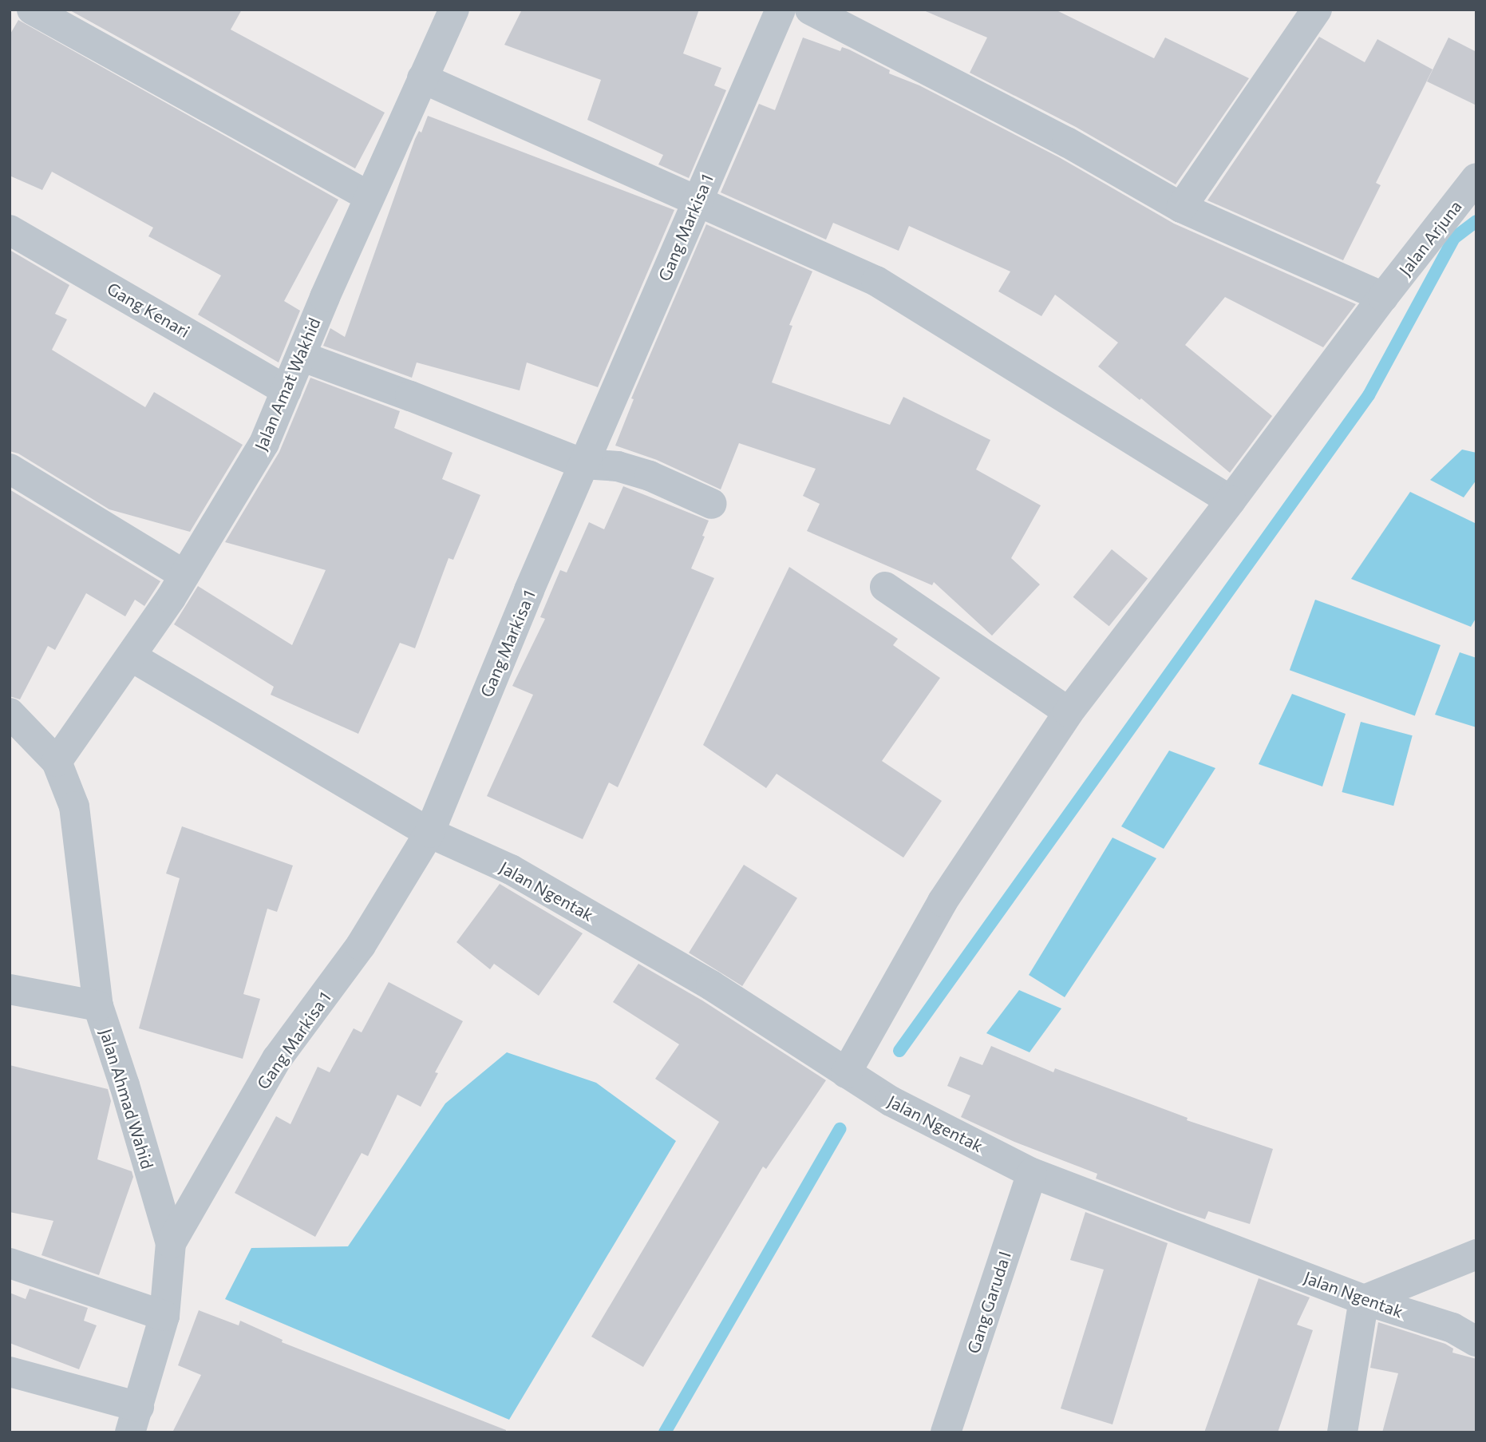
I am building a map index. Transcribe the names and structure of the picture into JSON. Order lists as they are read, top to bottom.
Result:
{
  "streets": {
    "street": [
      "Gang Markisa 1",
      "Jalan Arjuna",
      "Gang Kenari",
      "Jalan Amat Wakhid",
      "Jalan Ngentak",
      "Jalan Ahmad Wahid",
      "Gang Garuda I"
    ]
  },
  "crossings": [
    ["Gang Markisa 1", "Jalan Ngentak"],
    ["Gang Markisa 1", "Jalan Ahmad Wahid"],
    ["Jalan Arjuna", "Jalan Ngentak"],
    ["Gang Kenari", "Jalan Amat Wakhid"],
    ["Jalan Amat Wakhid", "Jalan Ngentak"],
    ["Jalan Amat Wakhid", "Jalan Ahmad Wahid"],
    ["Jalan Ngentak", "Gang Garuda I"]
  ]
}
